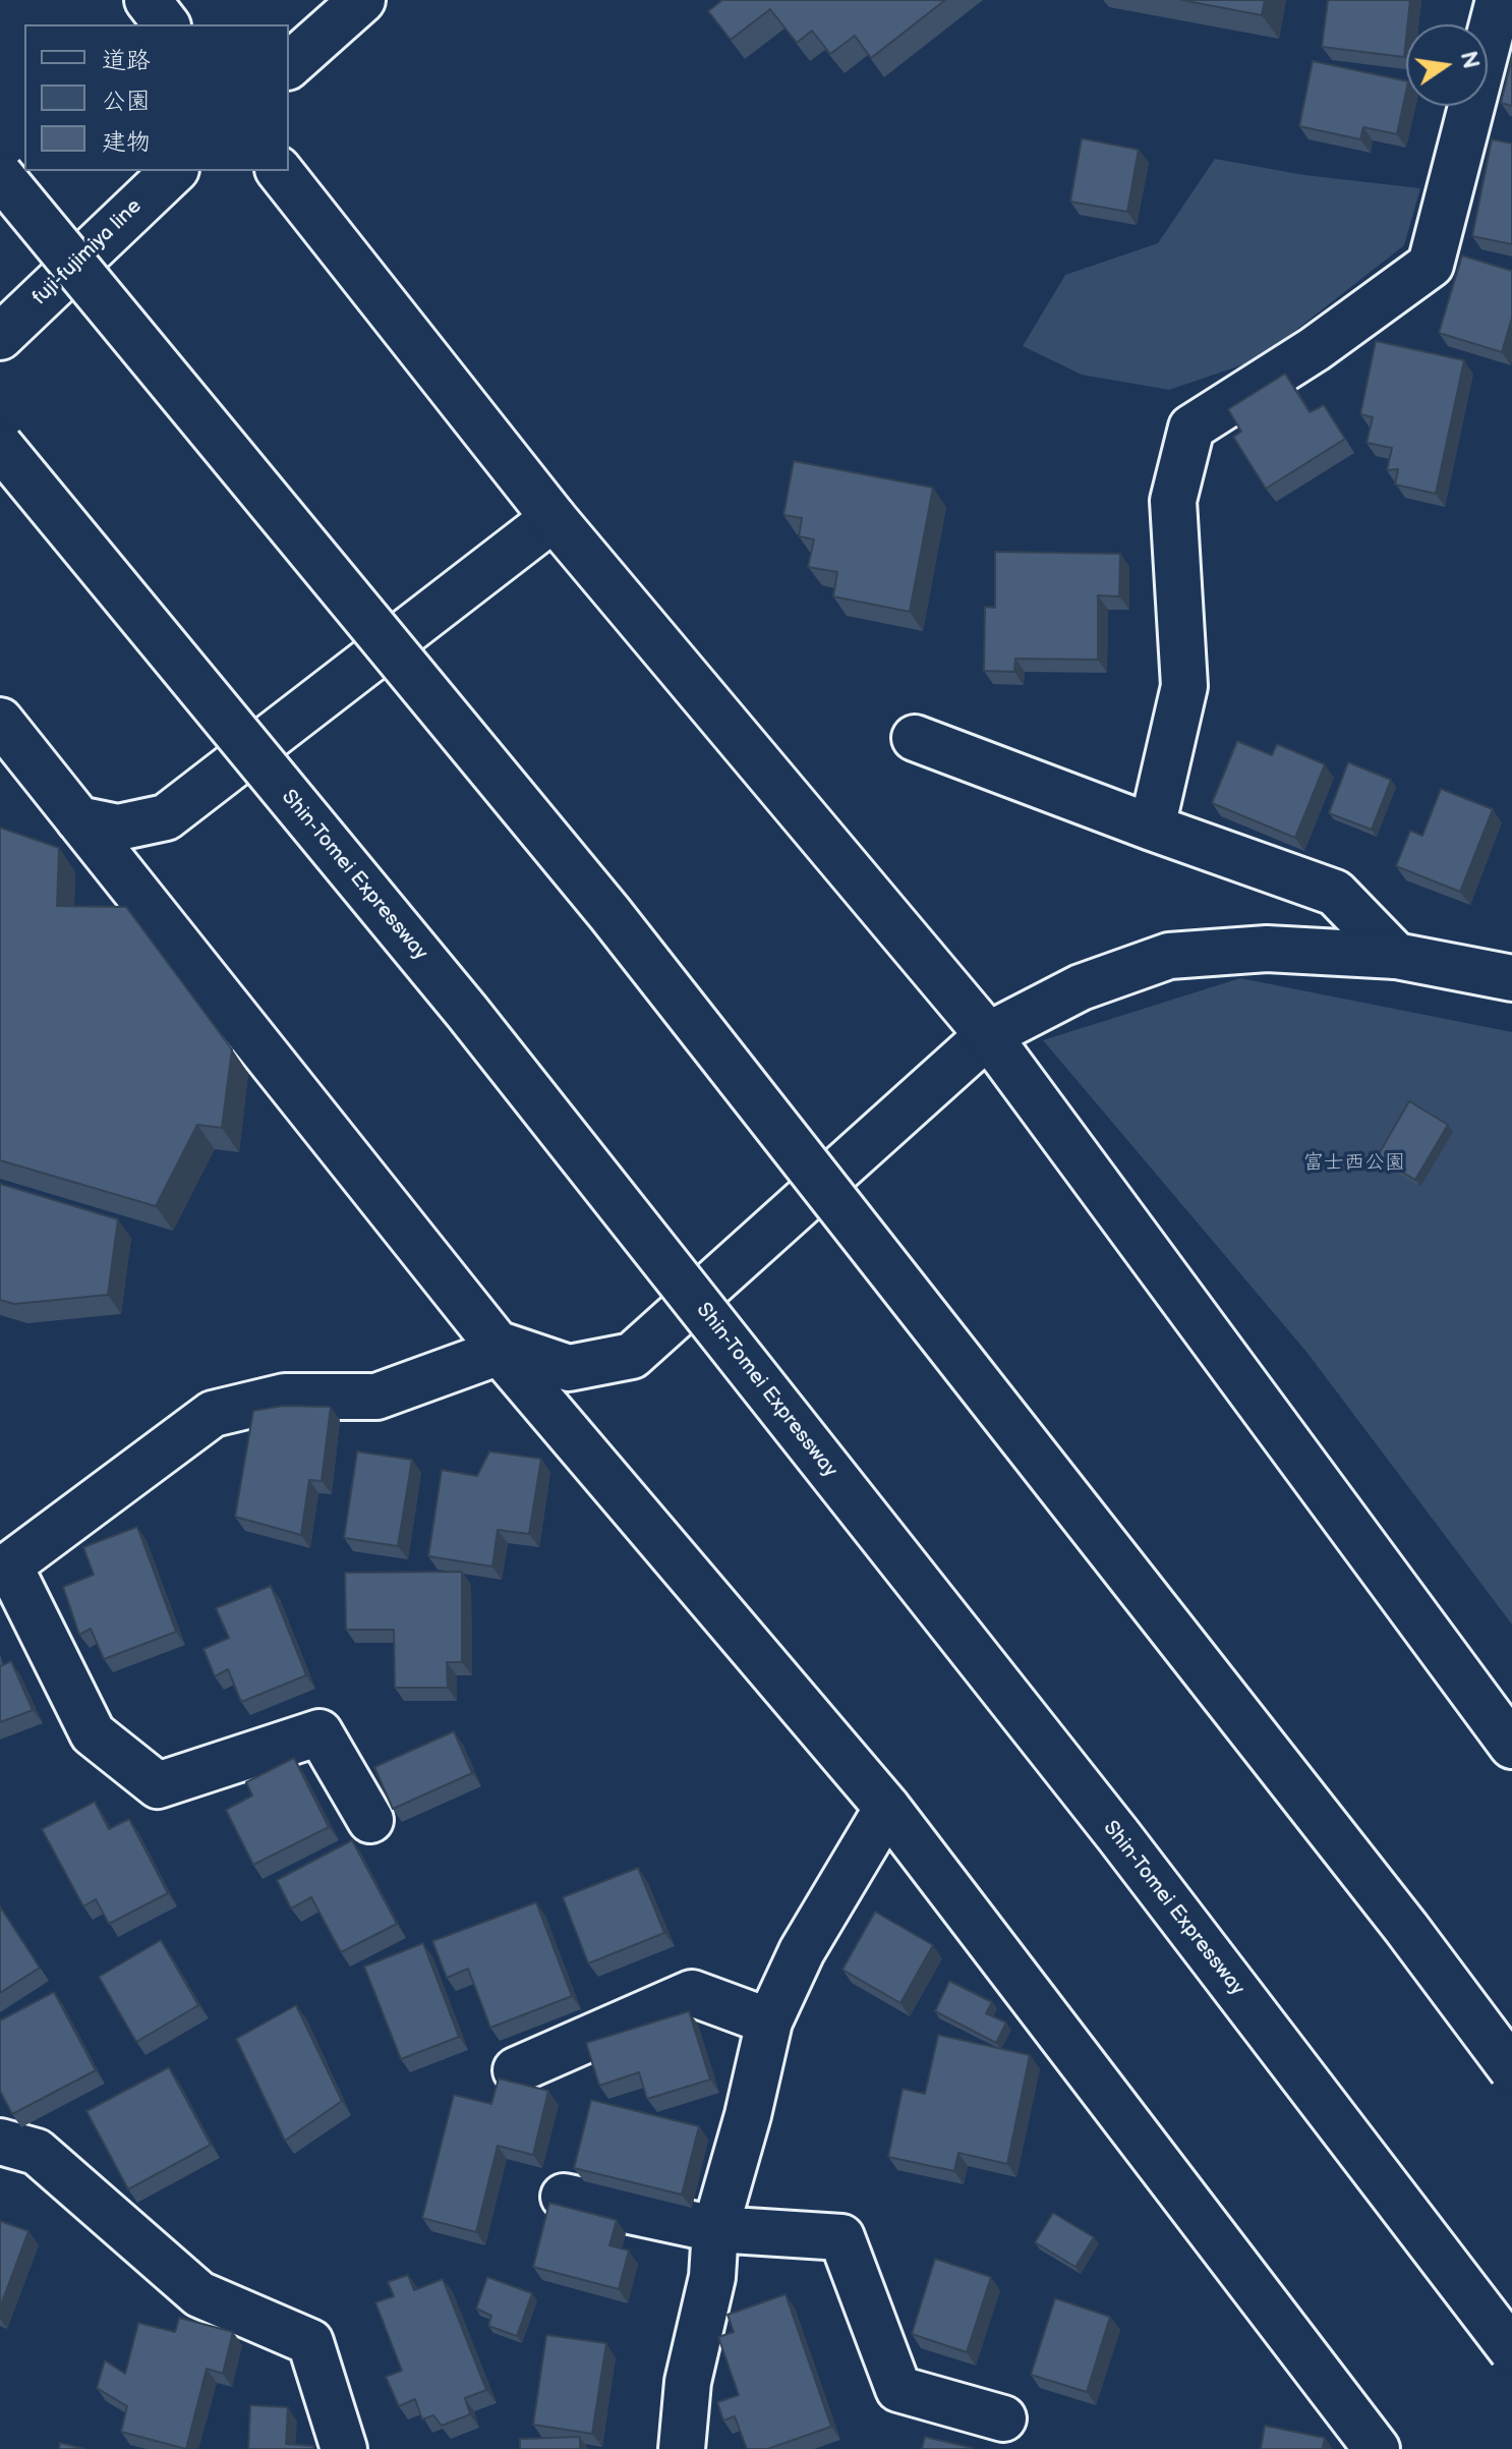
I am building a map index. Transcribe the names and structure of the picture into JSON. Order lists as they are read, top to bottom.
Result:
{
  "streets": {
    "main road": ["fuji-fujimiya line", "Shin-Tomei Expressway"]
  },
  "parks": ["富士西公園"],
  "legend": ["道路", "公園", "建物"],
  "north": "right"
}
